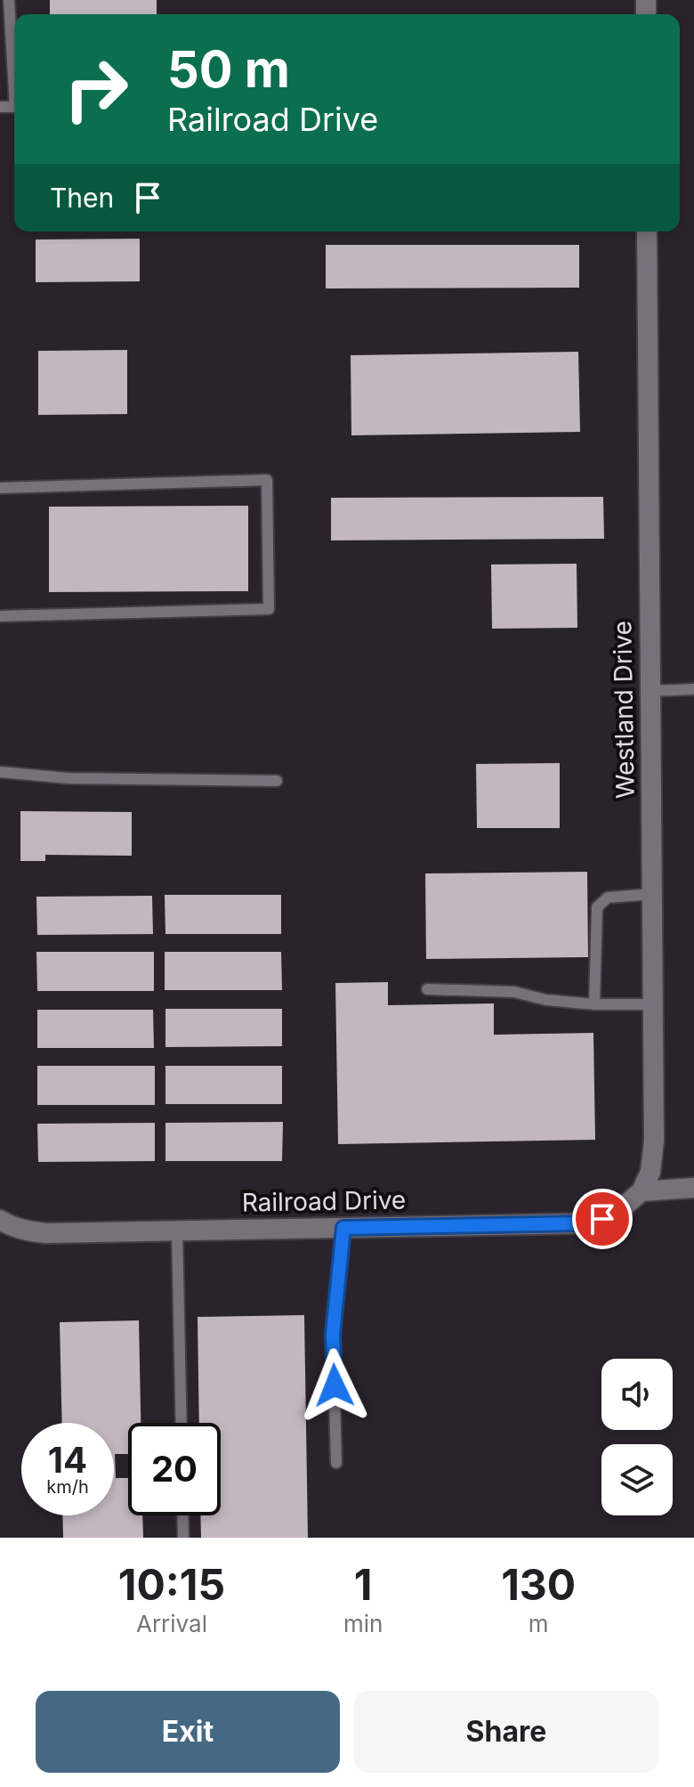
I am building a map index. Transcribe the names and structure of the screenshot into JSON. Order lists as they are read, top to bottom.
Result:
{
  "streets": {
    "street": ["Westland Drive", "Railroad Drive"]
  },
  "crossings": [
    ["Westland Drive", "Railroad Drive"]
  ],
  "page": {
    "turn": ["50 m", "Railroad Drive"],
    "then": "Then",
    "speed": "14 km/h",
    "limit": "20",
    "eta": [
      "10:15",
      "Arrival",
      "1",
      "min",
      "130",
      "m"
    ],
    "buttons": ["Exit", "Share"]
  }
}
